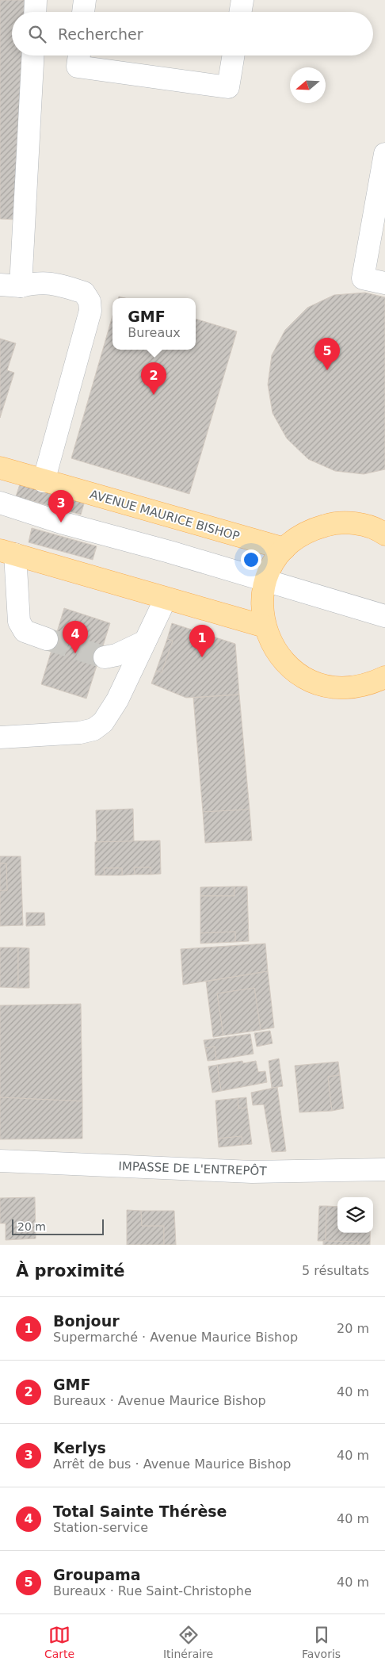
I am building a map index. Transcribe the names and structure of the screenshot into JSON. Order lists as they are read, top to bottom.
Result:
{
  "streets": {
    "main road": ["AVENUE MAURICE BISHOP"],
    "street": ["IMPASSE DE L'ENTREPÔT"]
  },
  "scale_bar": "20 m",
  "north": "left",
  "page": {
    "search": "Rechercher",
    "popup": ["GMF", "Bureaux"],
    "pins": [
      "5",
      "2",
      "3",
      "4",
      "1"
    ],
    "scale": "20 m",
    "heading": ["À proximité", "5 résultats"],
    "list": [
      {
        "mark": "1",
        "name": "Bonjour",
        "note": "Supermarché · Avenue Maurice Bishop",
        "value": "20 m"
      },
      {
        "mark": "2",
        "name": "GMF",
        "note": "Bureaux · Avenue Maurice Bishop",
        "value": "40 m"
      },
      {
        "mark": "3",
        "name": "Kerlys",
        "note": "Arrêt de bus · Avenue Maurice Bishop",
        "value": "40 m"
      },
      {
        "mark": "4",
        "name": "Total Sainte Thérèse",
        "note": "Station-service",
        "value": "40 m"
      },
      {
        "mark": "5",
        "name": "Groupama",
        "note": "Bureaux · Rue Saint-Christophe",
        "value": "40 m"
      }
    ],
    "nav": ["Carte", "Itinéraire", "Favoris"]
  }
}
